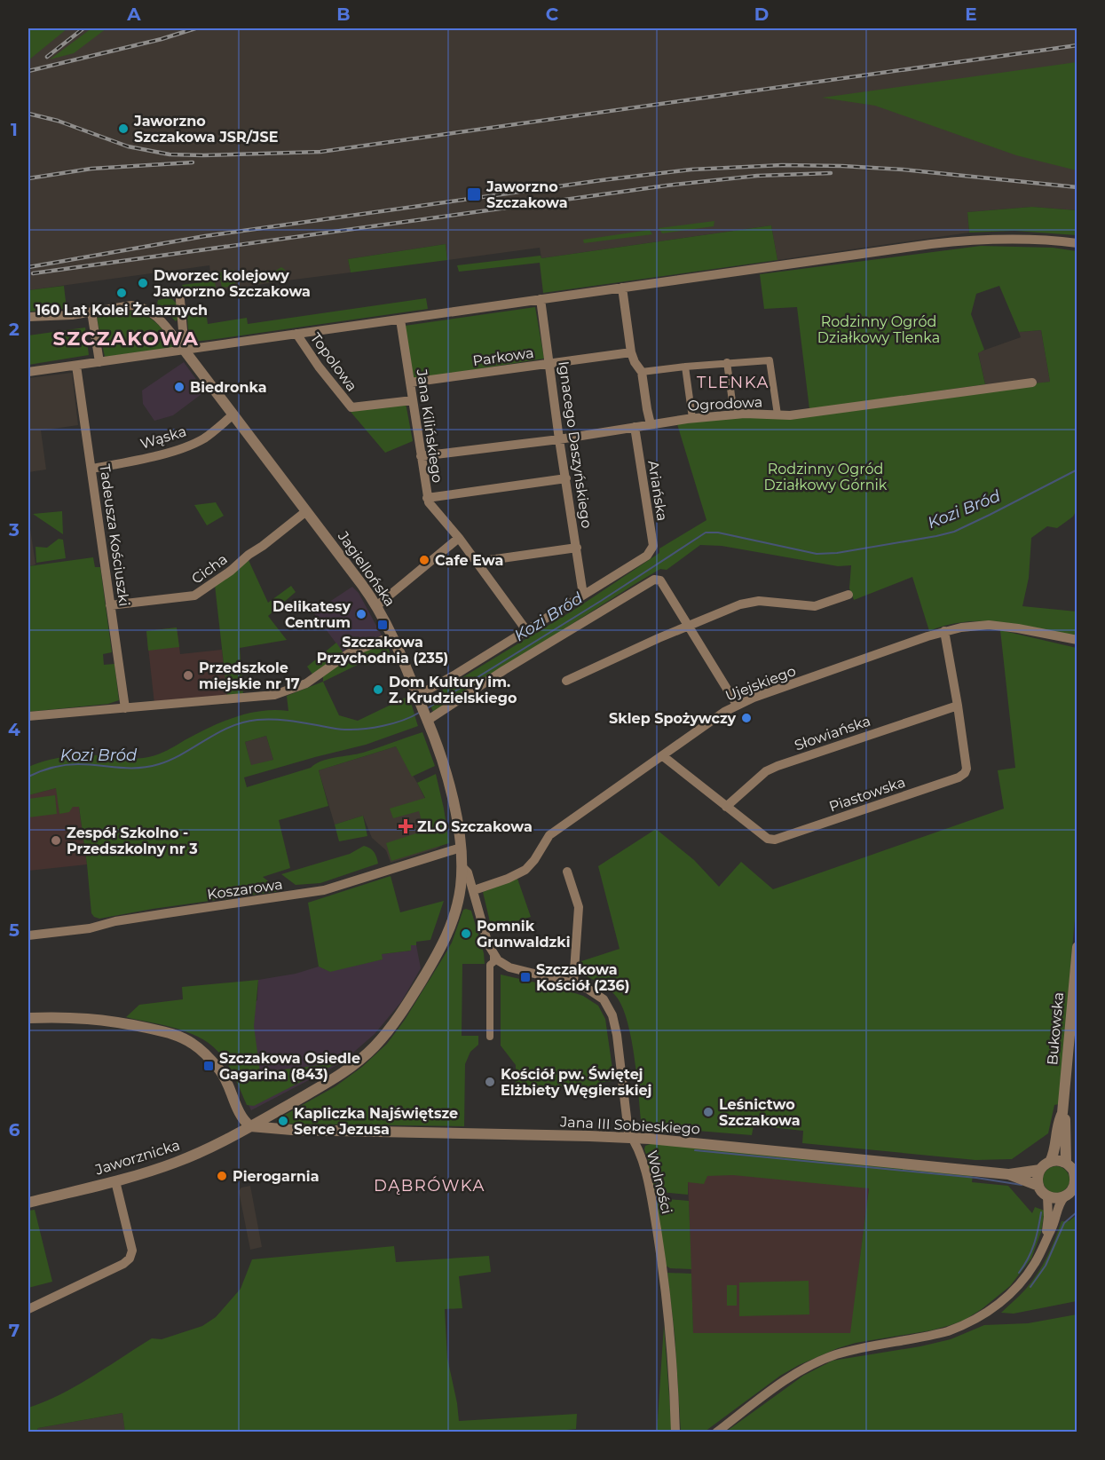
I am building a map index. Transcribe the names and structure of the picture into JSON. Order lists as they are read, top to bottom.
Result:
{
  "streets": {
    "street": [
      "Parkowa",
      "Topolowa",
      "Ogrodowa",
      "Jana Kilińskiego",
      "Wąska",
      "Ignacego Daszyńskiego",
      "Ariańska",
      "Tadeusza Kościuszki",
      "Cicha",
      "Jagiellońska",
      "Ujejskiego",
      "Słowiańska",
      "Piastowska",
      "Koszarowa",
      "Bukowska",
      "Jana III Sobieskiego",
      "Jaworznicka",
      "Wolności"
    ]
  },
  "crossings": [
    ["Parkowa", "Jana Kilińskiego"],
    ["Parkowa", "Ignacego Daszyńskiego"],
    ["Topolowa", "Jana Kilińskiego"],
    ["Ogrodowa", "Jana Kilińskiego"],
    ["Ogrodowa", "Ignacego Daszyńskiego"],
    ["Ogrodowa", "Ariańska"],
    ["Wąska", "Tadeusza Kościuszki"],
    ["Wąska", "Jagiellońska"],
    ["Ignacego Daszyńskiego", "Ariańska"],
    ["Tadeusza Kościuszki", "Cicha"],
    ["Cicha", "Jagiellońska"],
    ["Jagiellońska", "Ujejskiego"],
    ["Jagiellońska", "Koszarowa"],
    ["Jagiellońska", "Jaworznicka"],
    ["Ujejskiego", "Piastowska"],
    ["Ujejskiego", "Jaworznicka"],
    ["Słowiańska", "Piastowska"],
    ["Jana III Sobieskiego", "Jaworznicka"],
    ["Jana III Sobieskiego", "Wolności"]
  ],
  "districts": ["SZCZAKOWA", "TLENKA", "DĄBRÓWKA"],
  "water": ["Kozi Bród"],
  "parks": ["Rodzinny Ogród Działkowy Tlenka", "Rodzinny Ogród Działkowy Górnik"],
  "places": {
    "other": [
      "Jaworzno Szczakowa JSR/JSE",
      "Dworzec kolejowy Jaworzno Szczakowa",
      "160 Lat Kolei Żelaznych",
      "Biedronka",
      "Cafe Ewa",
      "Delikatesy Centrum",
      "Przedszkole miejskie nr 17",
      "Dom Kultury im. Z. Krudzielskiego",
      "Sklep Spożywczy",
      "Zespół Szkolno - Przedszkolny nr 3",
      "Pomnik Grunwaldzki",
      "Kościół pw. Świętej Elżbiety Węgierskiej",
      "Leśnictwo Szczakowa",
      "Kapliczka Najświętsze Serce Jezusa",
      "Pierogarnia"
    ],
    "transit": [
      "Jaworzno Szczakowa",
      "Szczakowa Przychodnia (235)",
      "Szczakowa Kościół (236)",
      "Szczakowa Osiedle Gagarina (843)"
    ],
    "health": ["ZLO Szczakowa"]
  },
  "grid": {
    "columns": [
      "A",
      "B",
      "C",
      "D",
      "E"
    ],
    "rows": [
      "1",
      "2",
      "3",
      "4",
      "5",
      "6",
      "7"
    ]
  }
}
